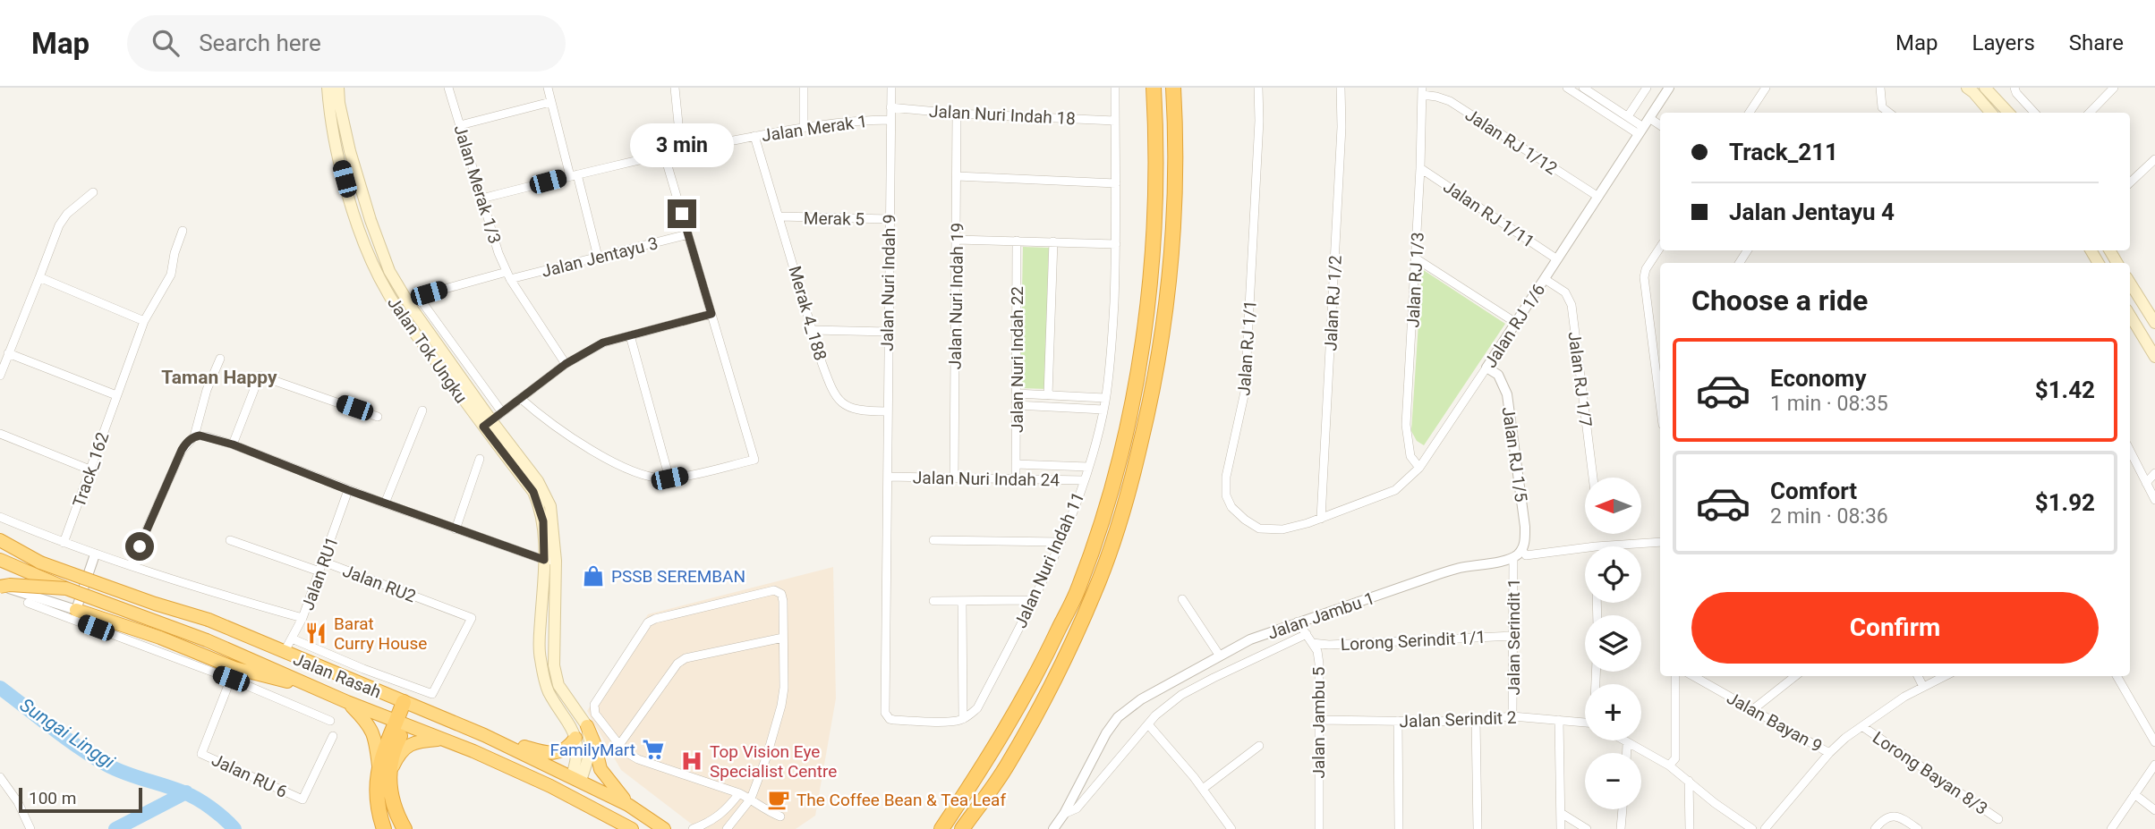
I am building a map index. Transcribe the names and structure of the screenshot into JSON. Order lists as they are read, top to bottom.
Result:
{
  "streets": {
    "highway": ["Jalan Rasah"],
    "main road": ["Jalan Tok Ungku"],
    "street": [
      "Jalan Nuri Indah 18",
      "Jalan Merak 1",
      "Jalan RJ 1/12",
      "Jalan Merak 1/3",
      "Jalan RJ 1/11",
      "Merak 5",
      "Jalan Jentayu 3",
      "Jalan RJ 1/3",
      "Jalan Nuri Indah 9",
      "Jalan Nuri Indah 19",
      "Jalan RJ 1/2",
      "Merak 4_188",
      "Jalan RJ 1/6",
      "Jalan RJ 1/1",
      "Jalan Nuri Indah 22",
      "Jalan RJ 1/7",
      "Jalan RJ 1/5",
      "Track_162",
      "Jalan Nuri Indah 24",
      "Jalan Nuri Indah 11",
      "Jalan RU1",
      "Jalan RU2",
      "Jalan Jambu 1",
      "Jalan Serindit 1",
      "Lorong Serindit 1/1",
      "Jalan Serindit 2",
      "Jalan Bayan 9",
      "Jalan Jambu 5",
      "Lorong Bayan 8/3",
      "Jalan RU 6"
    ]
  },
  "crossings": [
    ["Jalan Nuri Indah 18", "Jalan Nuri Indah 9"],
    ["Jalan Nuri Indah 18", "Jalan Nuri Indah 19"],
    ["Jalan Nuri Indah 18", "Jalan Nuri Indah 11"],
    ["Jalan Merak 1", "Jalan Merak 1/3"],
    ["Jalan Merak 1", "Jalan Nuri Indah 9"],
    ["Jalan Merak 1", "Merak 4_188"],
    ["Jalan RJ 1/12", "Jalan RJ 1/3"],
    ["Jalan RJ 1/12", "Jalan RJ 1/6"],
    ["Jalan Merak 1/3", "Jalan Jentayu 3"],
    ["Jalan RJ 1/11", "Jalan RJ 1/3"],
    ["Jalan RJ 1/11", "Jalan RJ 1/6"],
    ["Merak 5", "Jalan Nuri Indah 9"],
    ["Merak 5", "Merak 4_188"],
    ["Jalan RJ 1/3", "Jalan RJ 1/6"],
    ["Jalan Nuri Indah 9", "Merak 4_188"],
    ["Jalan Nuri Indah 9", "Jalan Nuri Indah 24"],
    ["Jalan Nuri Indah 9", "Jalan Nuri Indah 11"],
    ["Jalan Nuri Indah 19", "Jalan Nuri Indah 24"],
    ["Jalan RJ 1/2", "Jalan RJ 1/6"],
    ["Jalan RJ 1/2", "Jalan RJ 1/1"],
    ["Jalan RJ 1/6", "Jalan RJ 1/1"],
    ["Jalan RJ 1/6", "Jalan RJ 1/7"],
    ["Jalan RJ 1/6", "Jalan RJ 1/5"],
    ["Jalan Nuri Indah 22", "Jalan Nuri Indah 24"],
    ["Jalan Nuri Indah 24", "Jalan Nuri Indah 11"],
    ["Jalan RU1", "Jalan RU2"],
    ["Jalan RU1", "Jalan Rasah"],
    ["Jalan Jambu 1", "Jalan Serindit 1"],
    ["Jalan Jambu 1", "Jalan Jambu 5"],
    ["Jalan Serindit 1", "Lorong Serindit 1/1"],
    ["Jalan Serindit 1", "Jalan Serindit 2"],
    ["Lorong Serindit 1/1", "Jalan Jambu 5"],
    ["Jalan Serindit 2", "Jalan Jambu 5"]
  ],
  "districts": ["Taman Happy"],
  "water": ["Sungai Linggi"],
  "places": {
    "shop": ["PSSB SEREMBAN"],
    "restaurant": ["Barat Curry House"],
    "supermarket": ["FamilyMart"],
    "hospital": ["Top Vision Eye Specialist Centre"],
    "cafe": ["The Coffee Bean & Tea Leaf"]
  },
  "scale_bar": "100 m",
  "north": "left",
  "page": {
    "header": "Map",
    "search": "Search here",
    "nav": ["Map", "Layers", "Share"],
    "banner": ["Track_211", "Jalan Jentayu 4"],
    "bubble": "3 min",
    "heading": "Choose a ride",
    "list": [
      {
        "name": "Economy",
        "note": "1 min · 08:35",
        "value": "$1.42"
      },
      {
        "name": "Comfort",
        "note": "2 min · 08:36",
        "value": "$1.92"
      }
    ],
    "map_buttons": ["+", "−"],
    "buttons": "Confirm",
    "scale": "100 m"
  }
}
